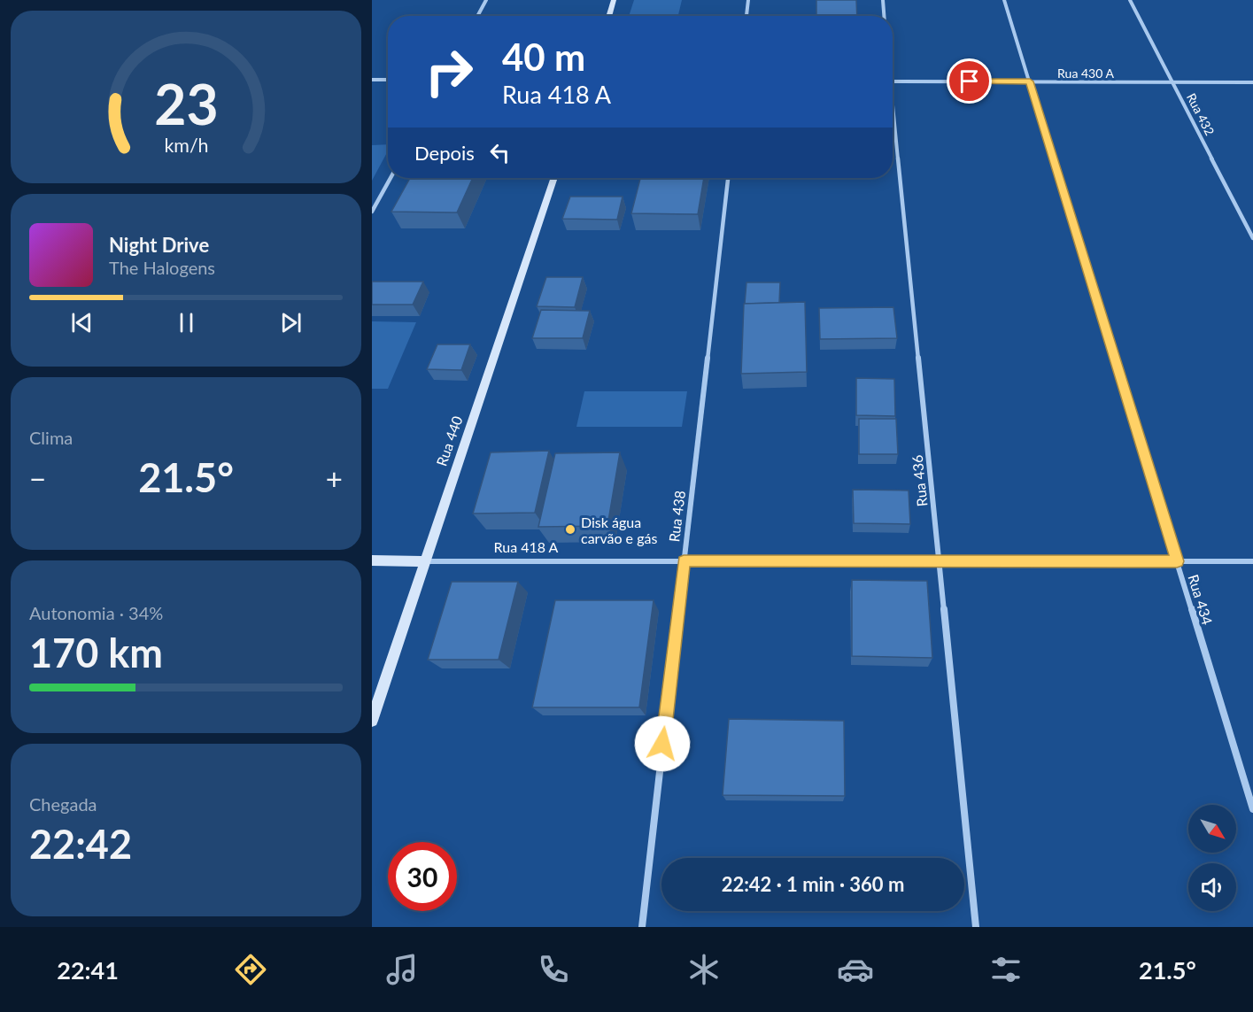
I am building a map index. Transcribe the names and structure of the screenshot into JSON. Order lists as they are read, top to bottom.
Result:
{
  "streets": {
    "main road": ["Rua 440", "Rua 418 A"],
    "street": [
      "Rua 430 A",
      "Rua 432",
      "Rua 436",
      "Rua 438",
      "Rua 434"
    ]
  },
  "crossings": [
    ["Rua 430 A", "Rua 432"],
    ["Rua 430 A", "Rua 434"],
    ["Rua 440", "Rua 418 A"],
    ["Rua 436", "Rua 418 A"],
    ["Rua 438", "Rua 418 A"],
    ["Rua 418 A", "Rua 434"]
  ],
  "places": ["Disk água carvão e gás"],
  "north": "bottom right",
  "page": {
    "turn": ["40 m", "Rua 418 A"],
    "then": "Depois",
    "song": ["Night Drive", "The Halogens"],
    "tile": [
      "Clima",
      ["Autonomia · 34%", "170 km"],
      ["Chegada", "22:42"]
    ],
    "heat": ["−", "21.5°", "+"],
    "limit": "30",
    "trip": "22:42 · 1 min · 360 m",
    "tabs": ["22:41", "21.5°"],
    "gauge": ["23", "km/h"]
  }
}
